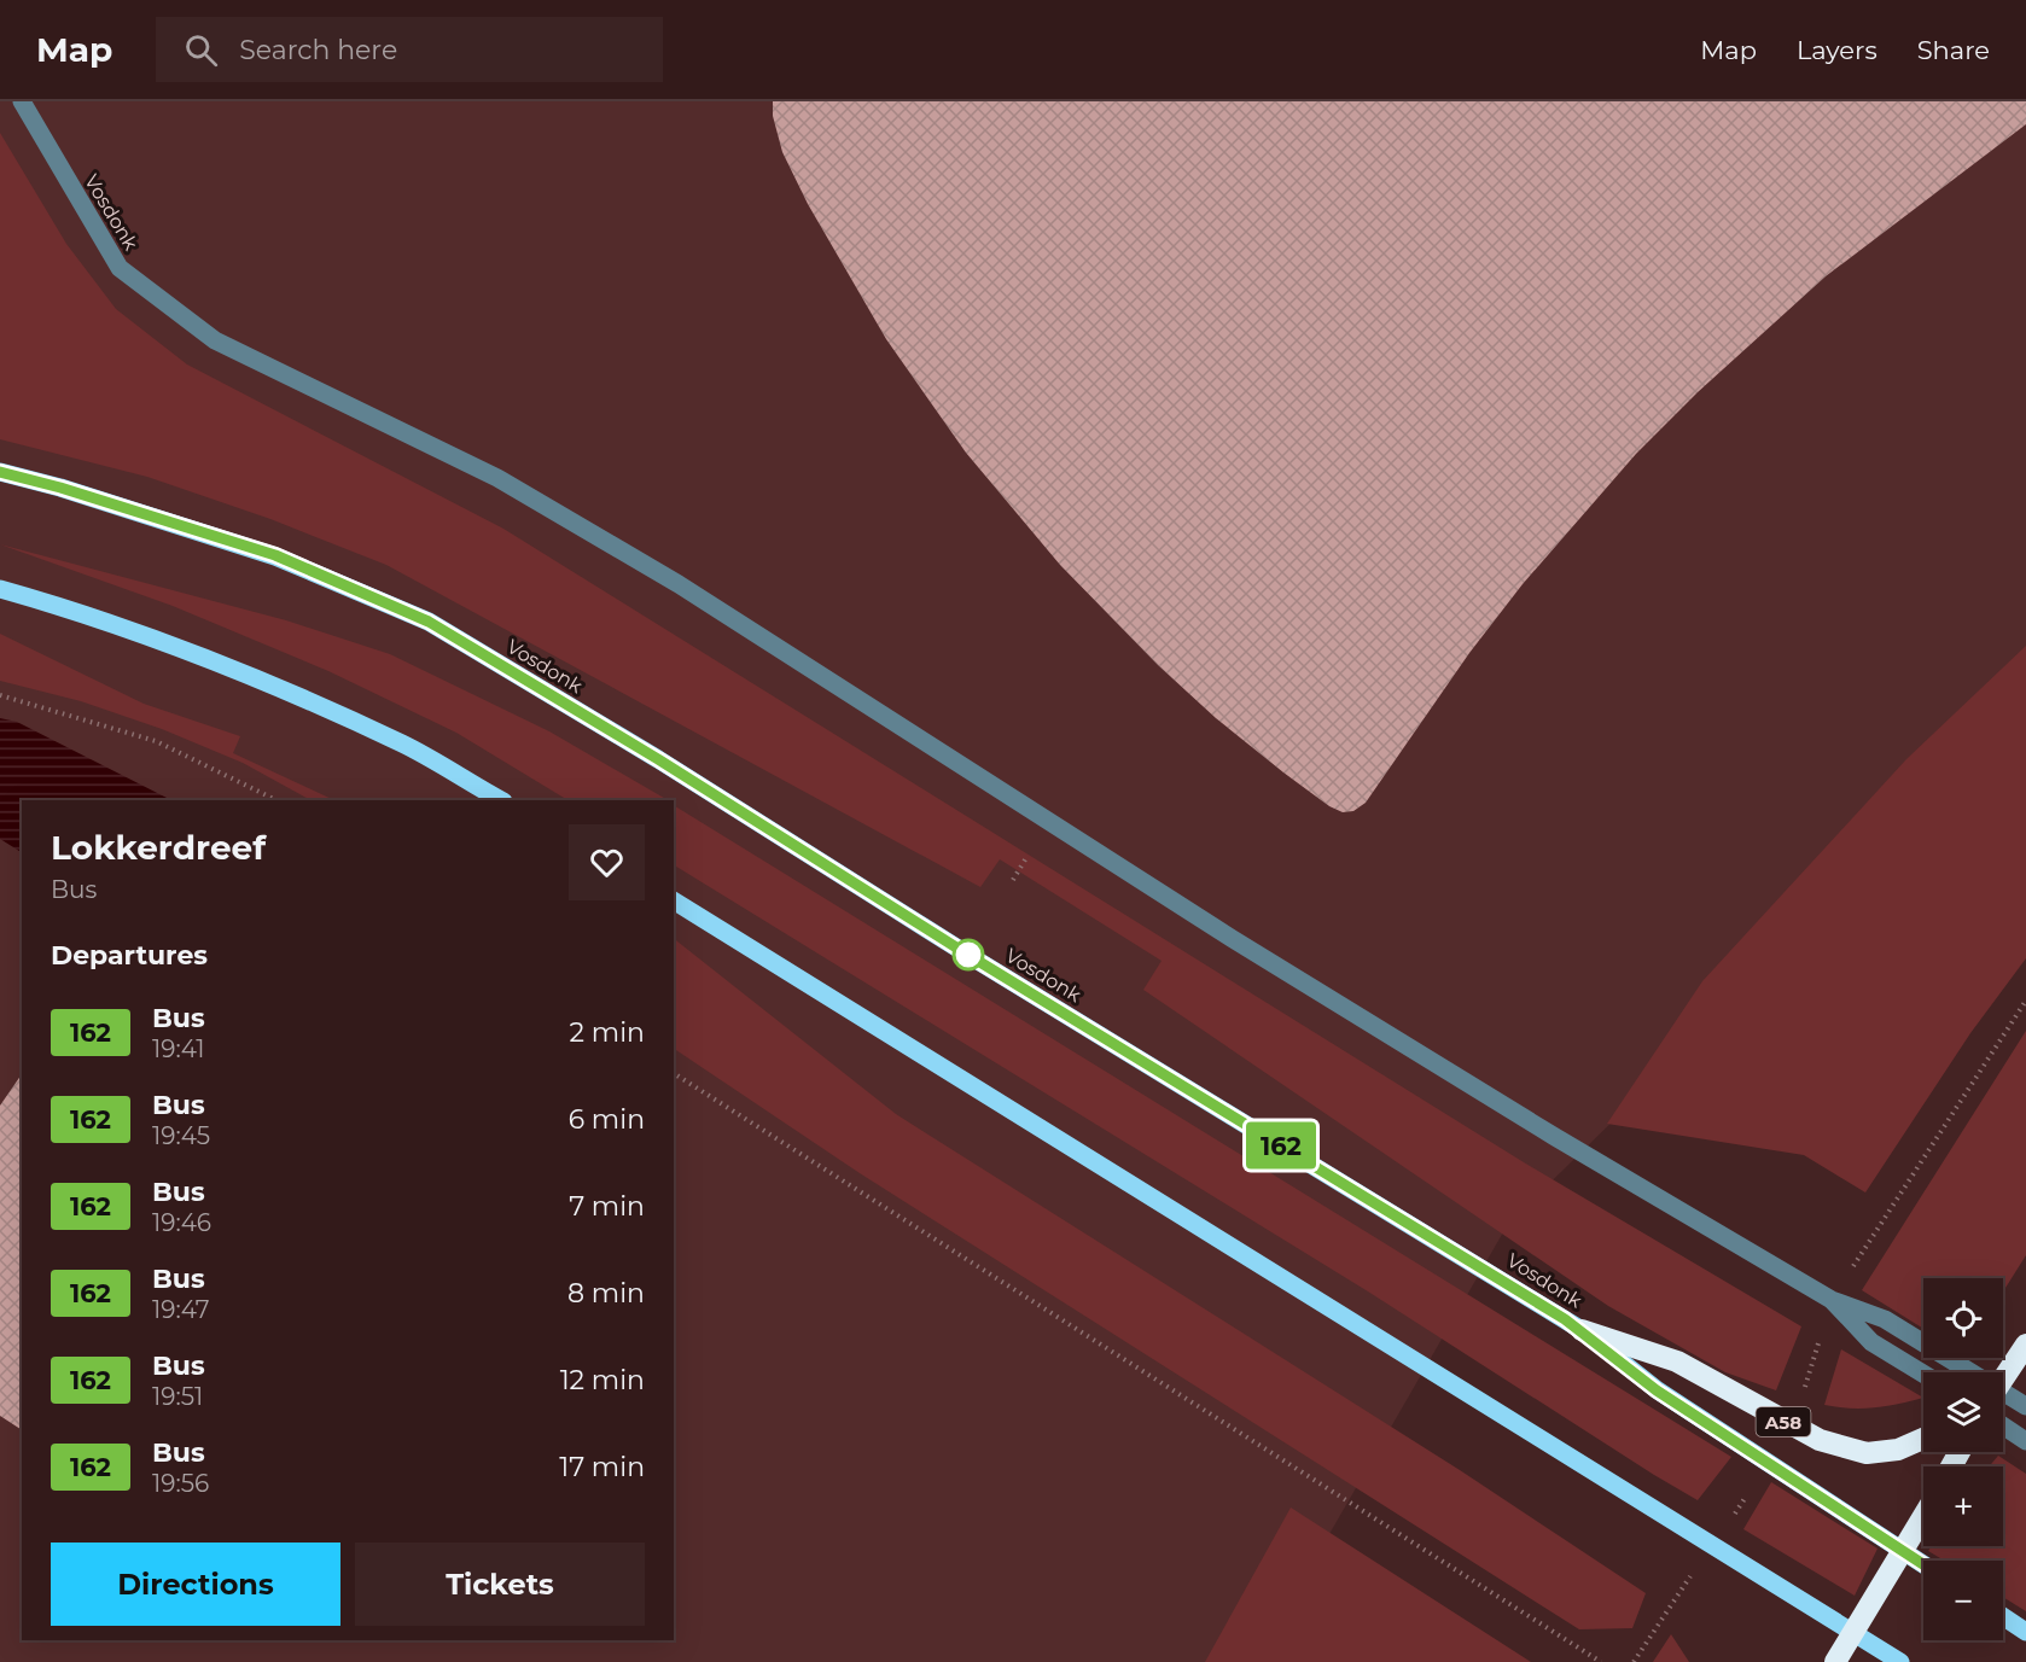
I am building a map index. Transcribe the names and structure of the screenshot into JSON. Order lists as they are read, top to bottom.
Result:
{
  "streets": {
    "highway": ["A58"],
    "main road": ["Vosdonk"]
  },
  "crossings": [
    ["Vosdonk", "A58"]
  ],
  "lines": ["bus line 162"],
  "page": {
    "header": "Map",
    "search": "Search here",
    "nav": ["Map", "Layers", "Share"],
    "on_map": "162",
    "heading": [
      ["Lokkerdreef", "Bus"],
      "Departures"
    ],
    "list": [
      {
        "mark": "162",
        "name": "Bus",
        "note": "19:41",
        "value": "2 min"
      },
      {
        "mark": "162",
        "name": "Bus",
        "note": "19:45",
        "value": "6 min"
      },
      {
        "mark": "162",
        "name": "Bus",
        "note": "19:46",
        "value": "7 min"
      },
      {
        "mark": "162",
        "name": "Bus",
        "note": "19:47",
        "value": "8 min"
      },
      {
        "mark": "162",
        "name": "Bus",
        "note": "19:51",
        "value": "12 min"
      },
      {
        "mark": "162",
        "name": "Bus",
        "note": "19:56",
        "value": "17 min"
      }
    ],
    "map_buttons": ["+", "−"],
    "buttons": ["Directions", "Tickets"]
  }
}
